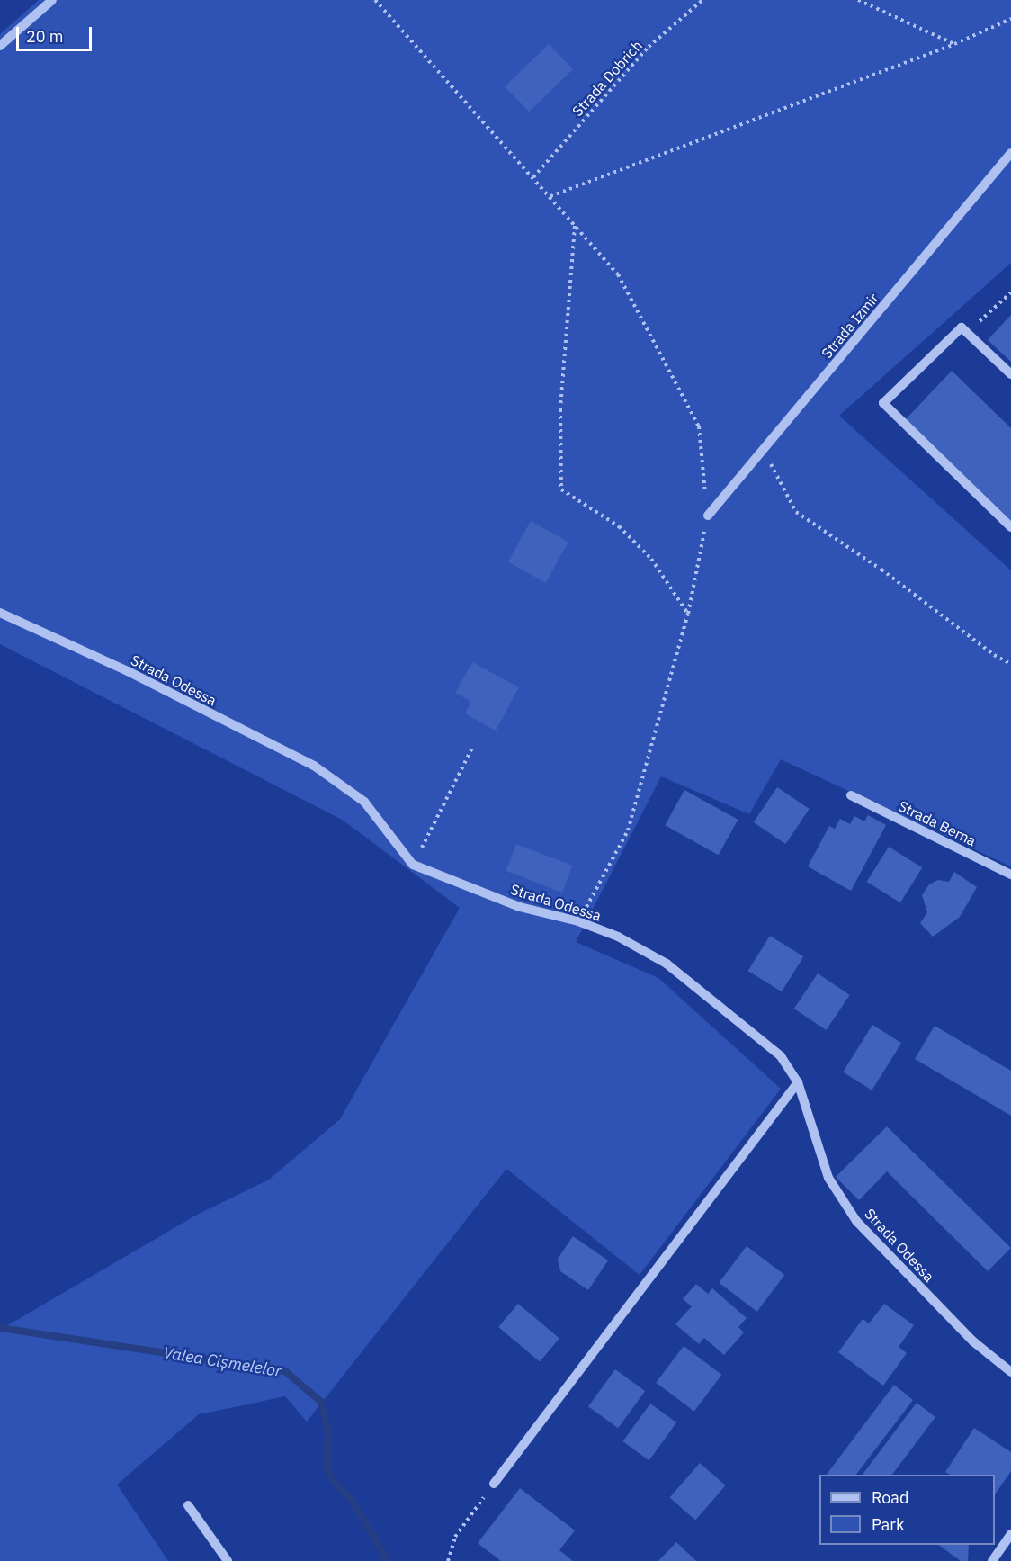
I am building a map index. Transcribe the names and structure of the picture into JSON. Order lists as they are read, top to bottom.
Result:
{
  "streets": {
    "street": ["Strada Izmir", "Strada Odessa", "Strada Berna"],
    "path": ["Strada Dobrich"]
  },
  "water": ["Valea Cișmelelor"],
  "legend": ["Road", "Park"],
  "scale_bar": "20 m"
}
